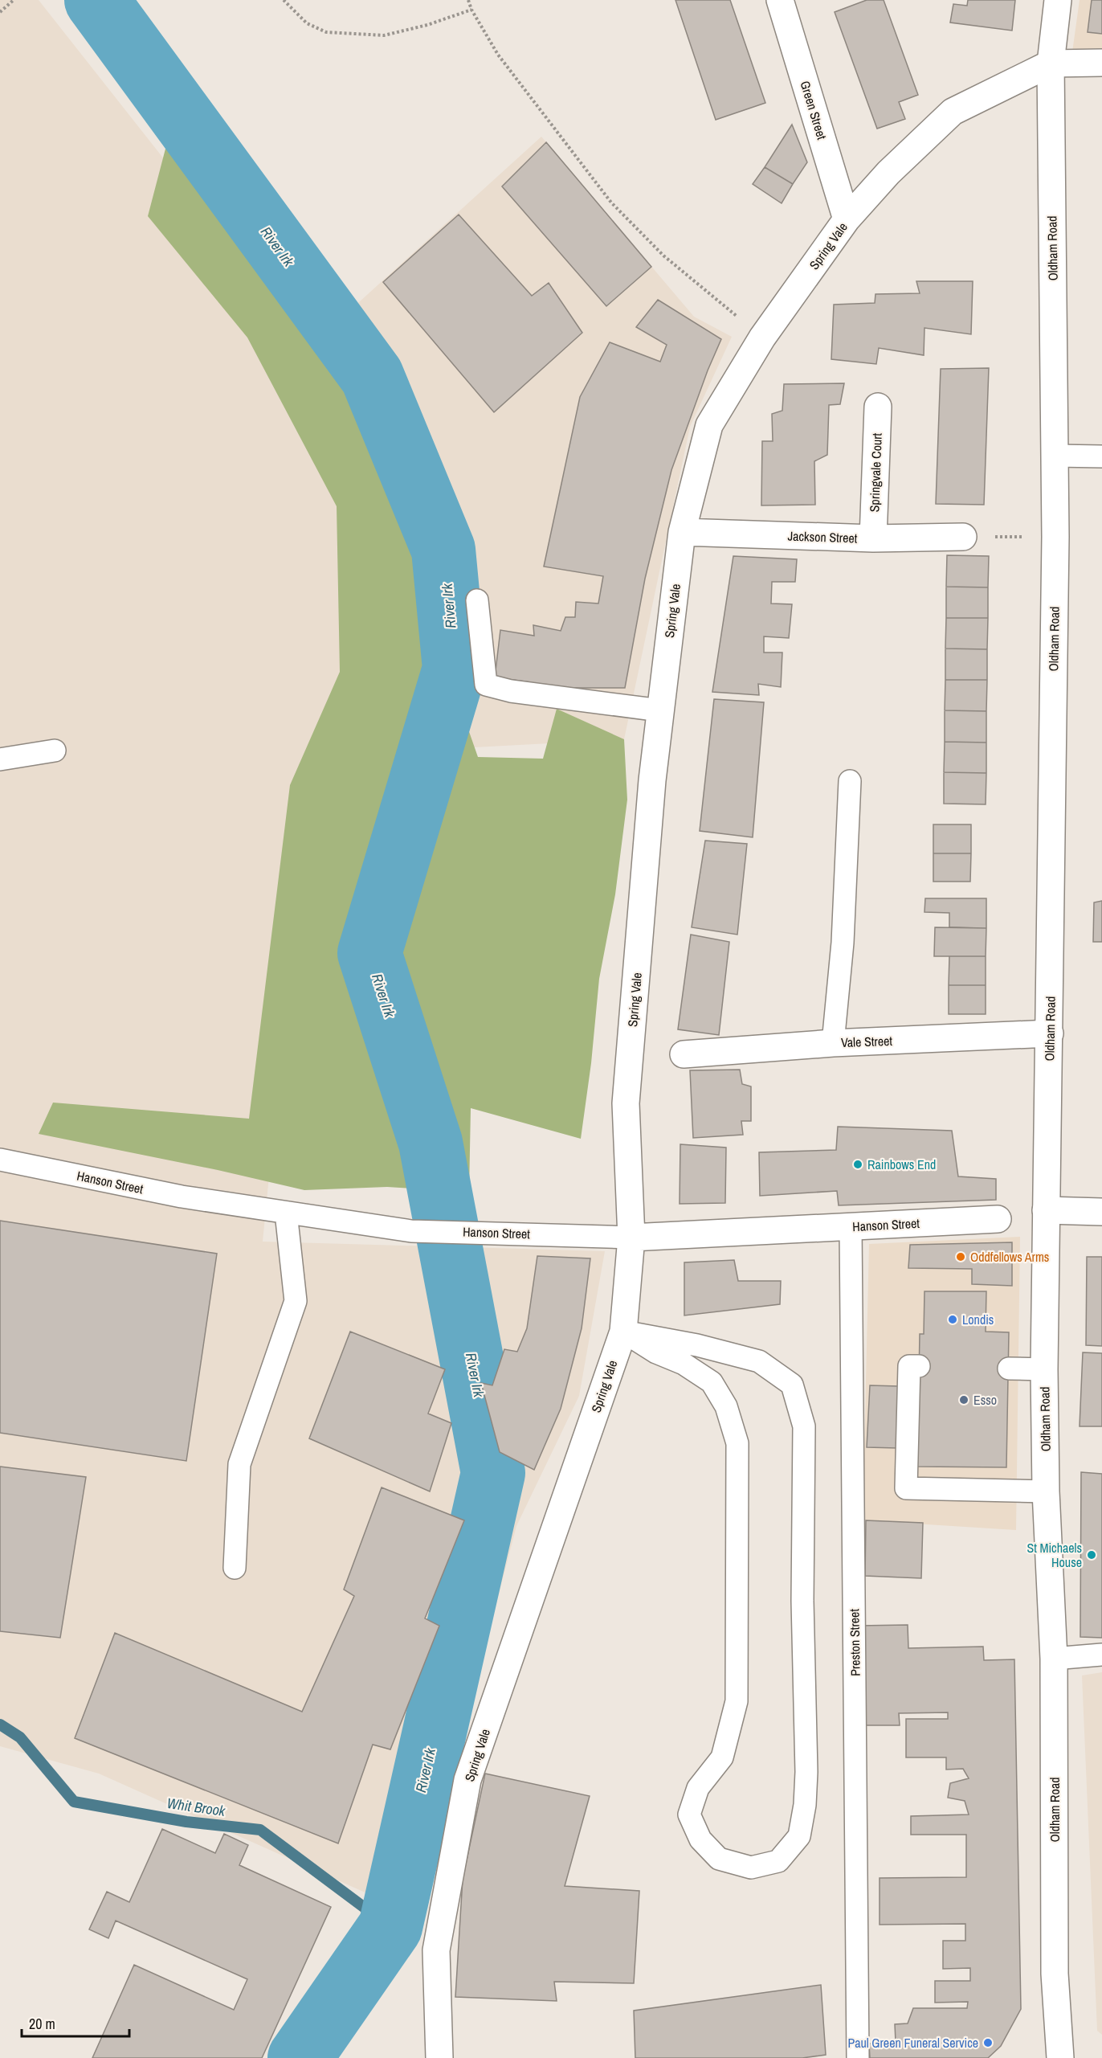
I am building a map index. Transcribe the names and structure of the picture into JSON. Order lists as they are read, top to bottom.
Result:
{
  "streets": {
    "street": [
      "Green Street",
      "Spring Vale",
      "Oldham Road",
      "Springvale Court",
      "Jackson Street",
      "Vale Street",
      "Hanson Street"
    ],
    "lane": ["Preston Street"]
  },
  "crossings": [
    ["Green Street", "Spring Vale"],
    ["Spring Vale", "Oldham Road"],
    ["Spring Vale", "Jackson Street"],
    ["Spring Vale", "Hanson Street"],
    ["Oldham Road", "Vale Street"],
    ["Springvale Court", "Jackson Street"],
    ["Hanson Street", "Preston Street"]
  ],
  "water": ["River Irk", "Whit Brook"],
  "places": [
    "Rainbows End",
    "Oddfellows Arms",
    "Londis",
    "Esso",
    "St Michaels House",
    "Paul Green Funeral Service"
  ],
  "scale_bar": "20 m"
}
